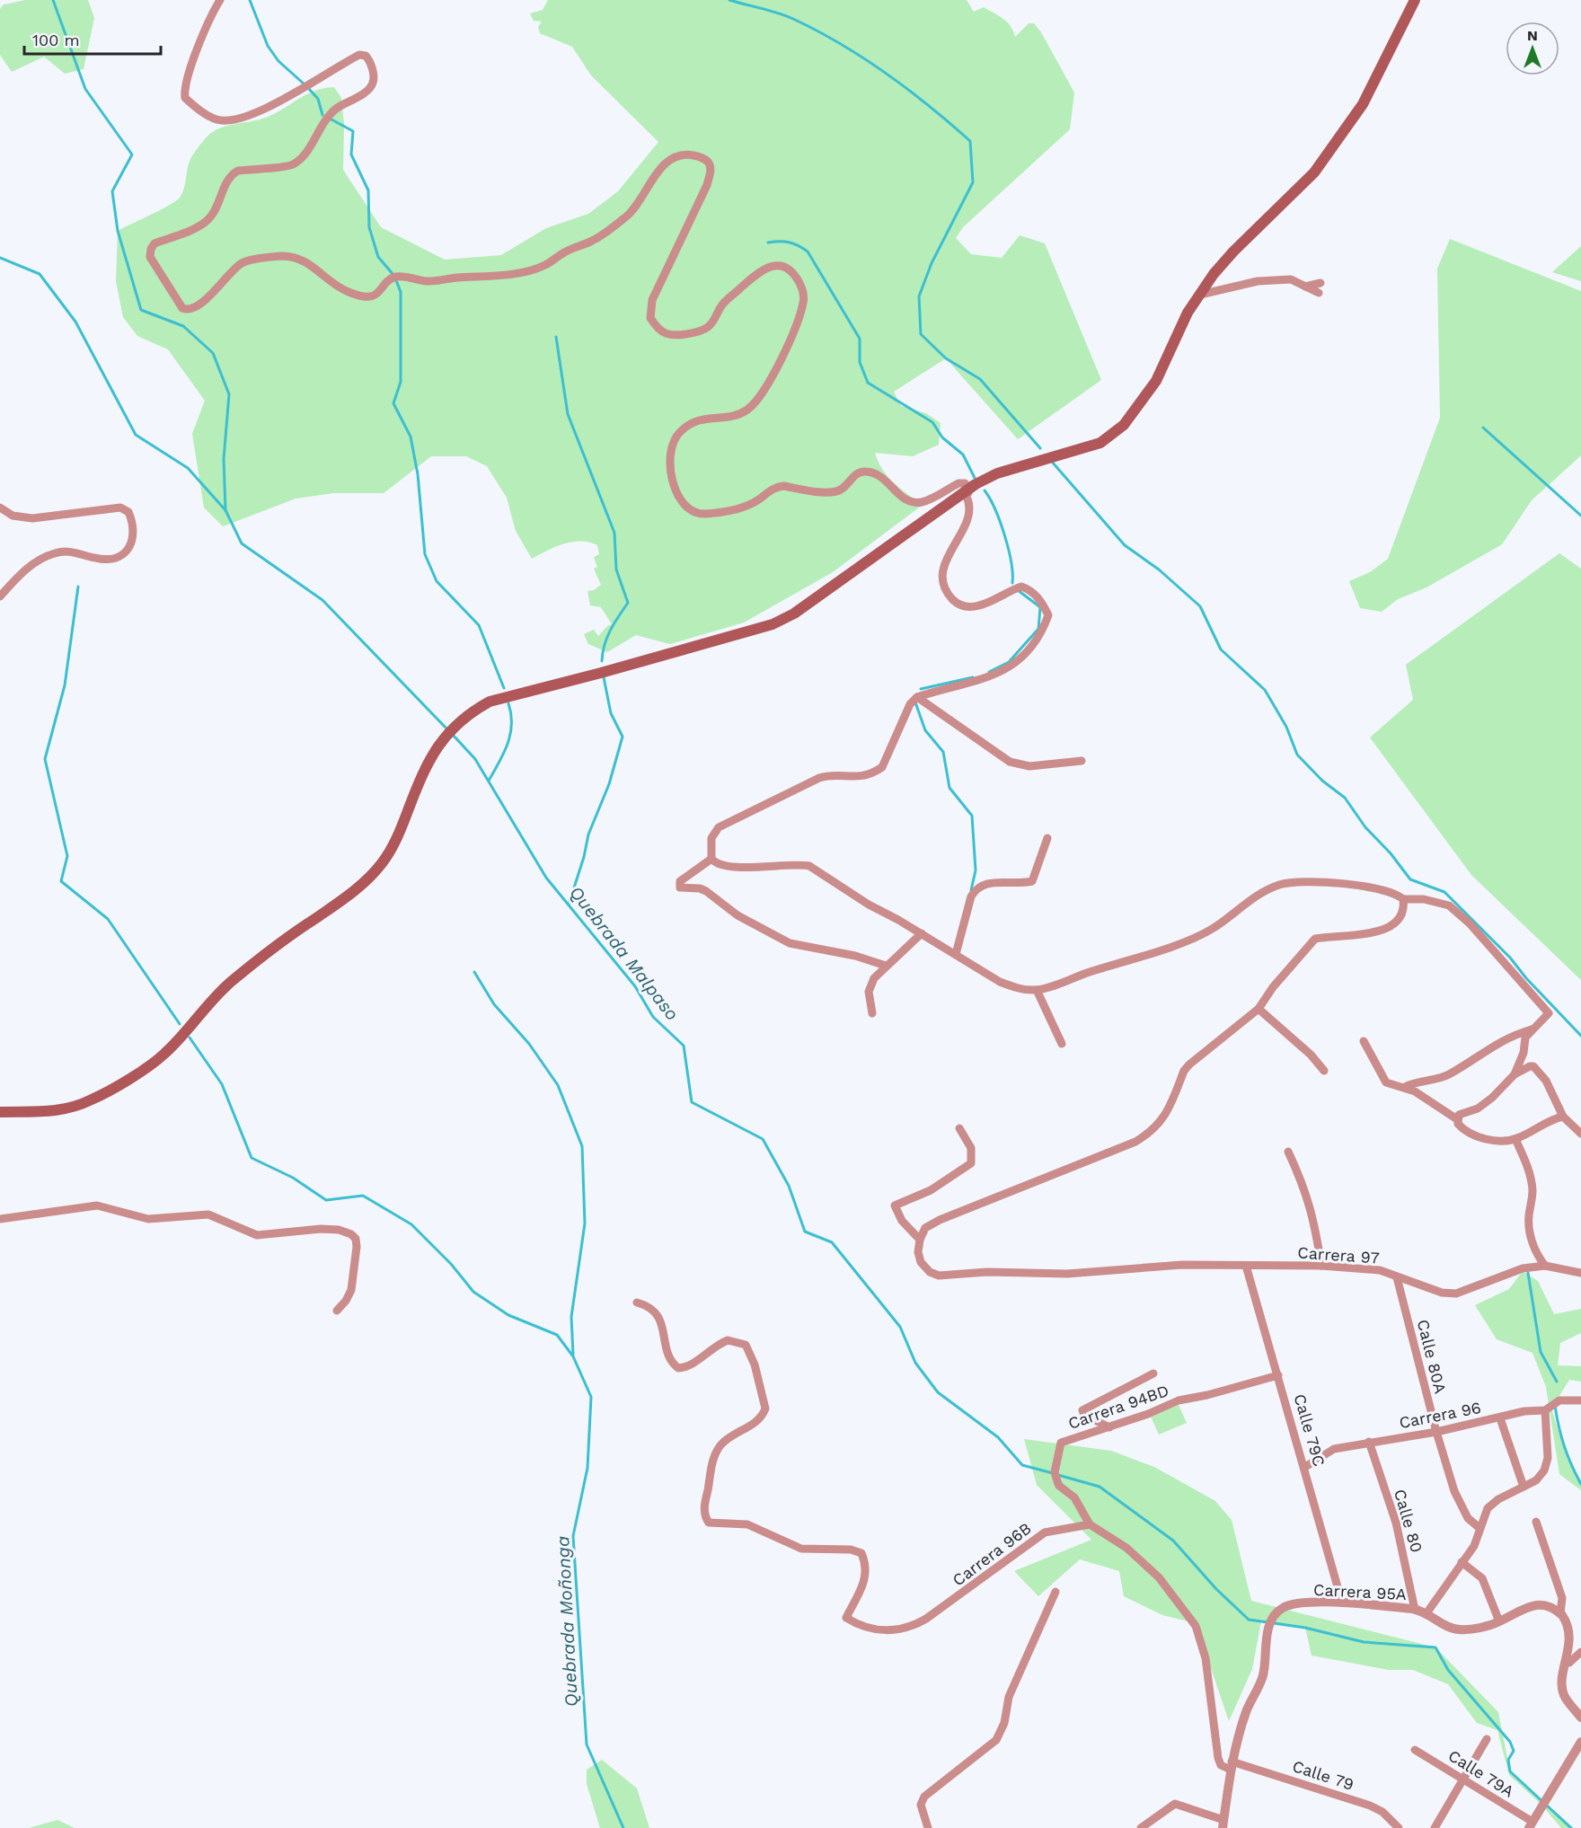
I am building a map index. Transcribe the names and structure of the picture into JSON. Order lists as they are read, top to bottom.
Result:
{
  "streets": {
    "street": [
      "Carrera 97",
      "Calle 80A",
      "Carrera 94BD",
      "Carrera 96",
      "Calle 79C",
      "Calle 80",
      "Carrera 96B",
      "Carrera 95A",
      "Calle 79A",
      "Calle 79"
    ]
  },
  "crossings": [
    ["Carrera 97", "Calle 80A"],
    ["Carrera 97", "Calle 79C"],
    ["Calle 80A", "Carrera 96"],
    ["Carrera 94BD", "Calle 79C"],
    ["Carrera 94BD", "Carrera 96B"],
    ["Carrera 96", "Calle 79C"],
    ["Carrera 96", "Calle 80"],
    ["Calle 79C", "Carrera 95A"],
    ["Calle 80", "Carrera 95A"],
    ["Carrera 95A", "Calle 79"]
  ],
  "water": ["Quebrada Malpaso", "Quebrada Moñonga"],
  "scale_bar": "100 m",
  "north": "top"
}
